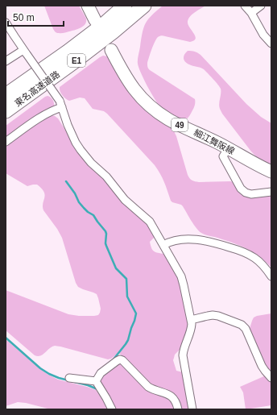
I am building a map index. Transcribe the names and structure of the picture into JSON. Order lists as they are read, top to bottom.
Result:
{
  "streets": {
    "highway": ["E1", "東名高速道路"],
    "main road": ["49", "細江舞阪線"]
  },
  "scale_bar": "50 m"
}
